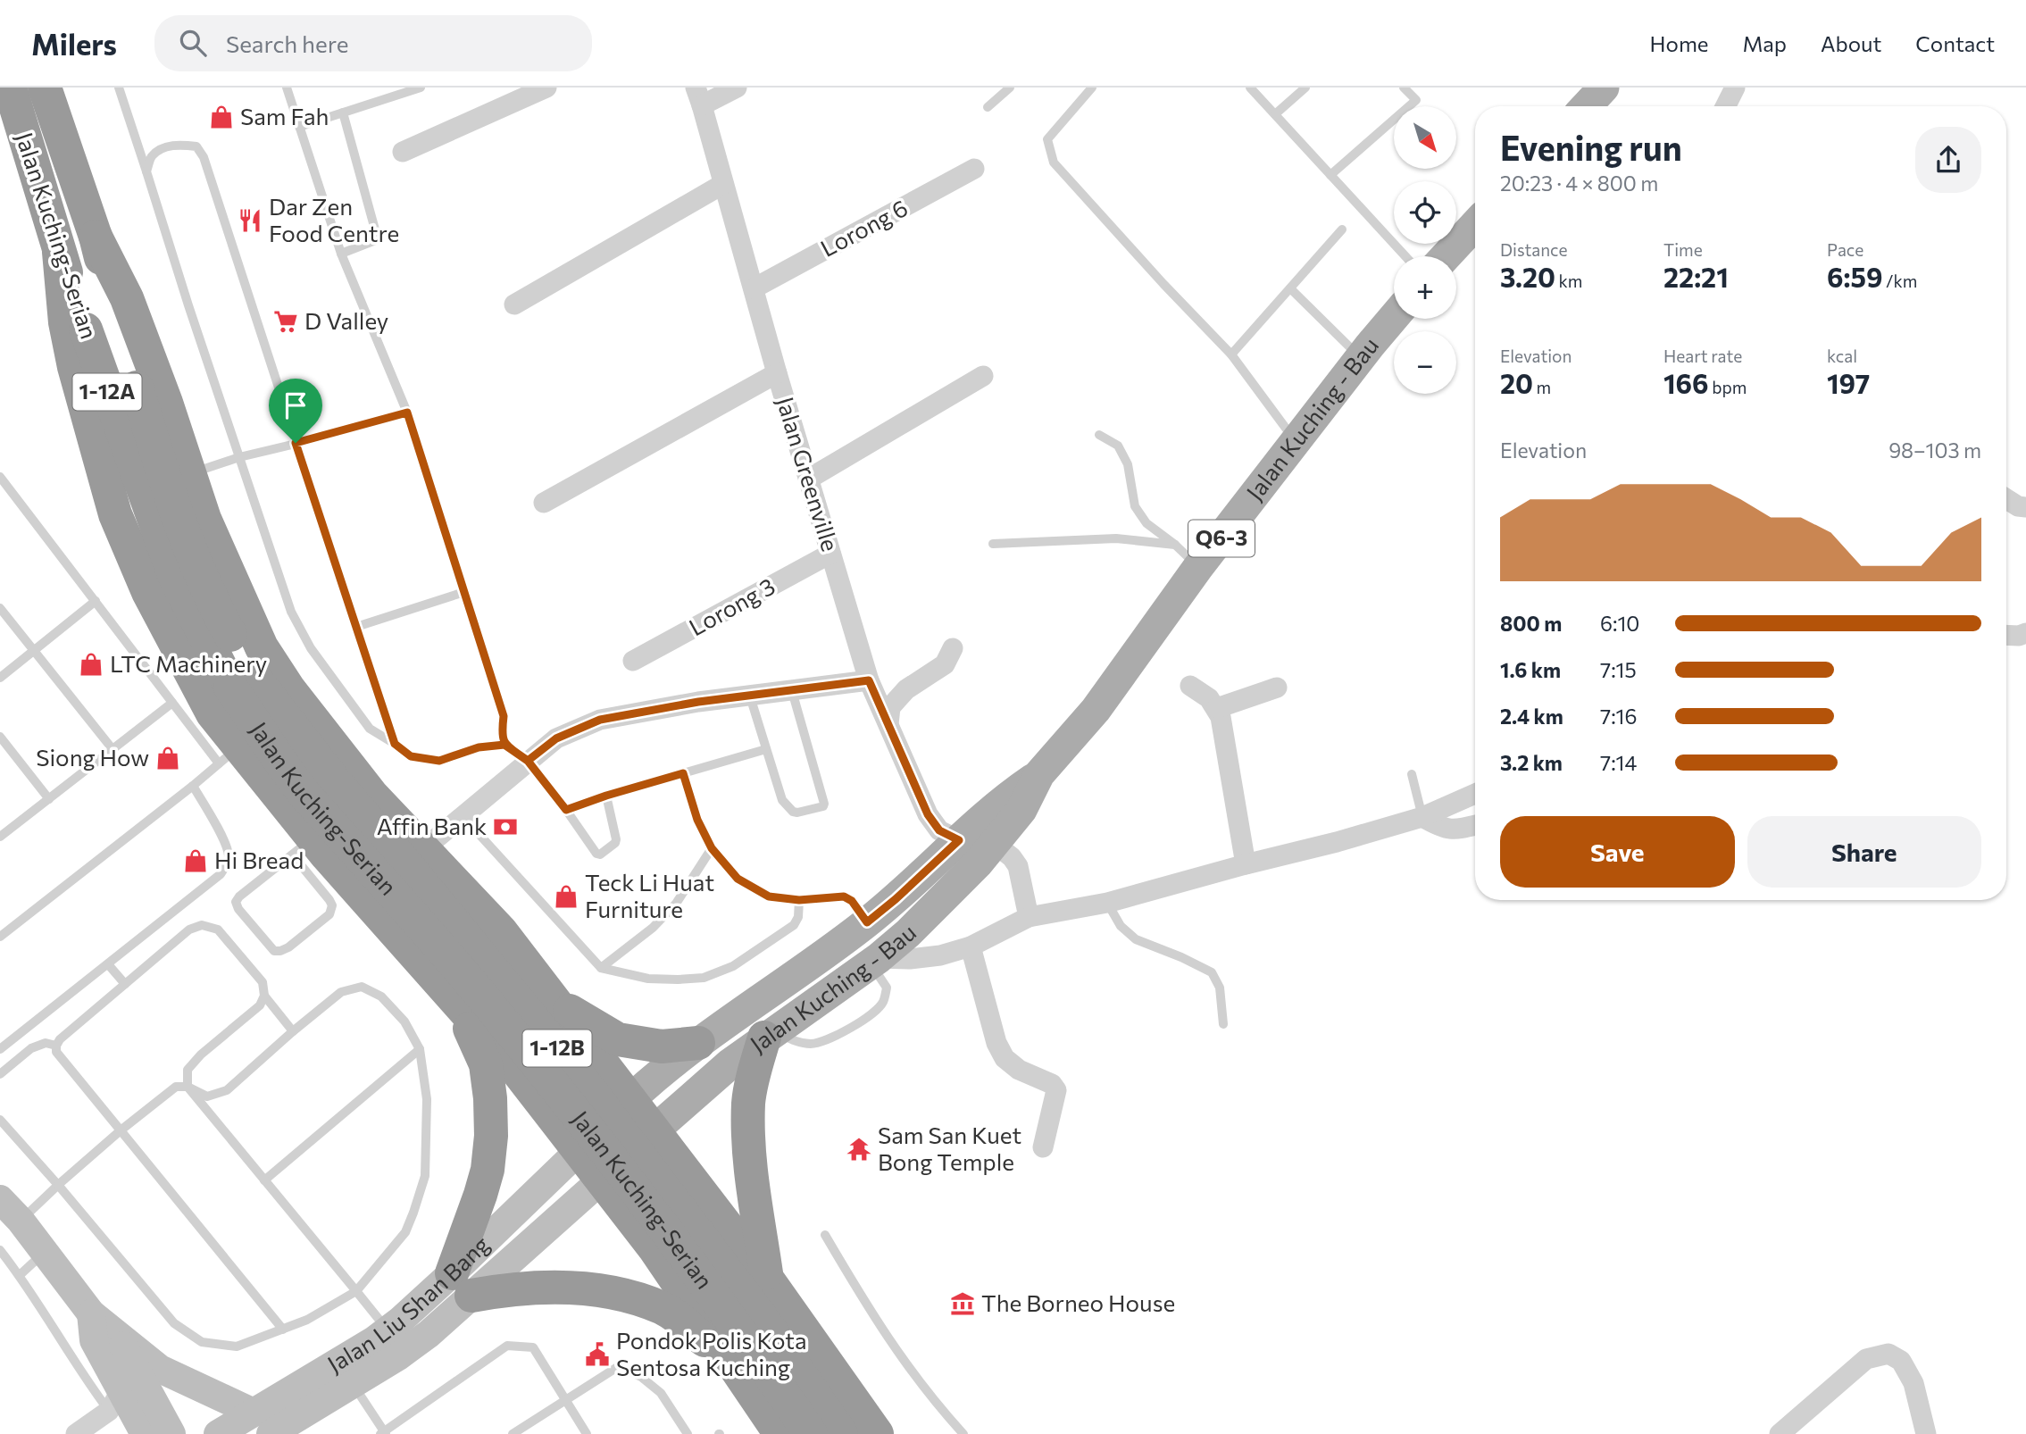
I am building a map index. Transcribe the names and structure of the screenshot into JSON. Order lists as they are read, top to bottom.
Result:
{
  "streets": {
    "highway": ["Jalan Kuching-Serian", "1-12A", "1-12B"],
    "main road": ["Jalan Kuching - Bau", "Q6-3", "Jalan Liu Shan Bang"],
    "street": ["Lorong 6", "Jalan Greenville", "Lorong 3"]
  },
  "crossings": [
    ["Lorong 6", "Jalan Greenville"],
    ["Jalan Kuching - Bau", "Jalan Greenville"],
    ["Jalan Kuching - Bau", "Jalan Liu Shan Bang"],
    ["Jalan Greenville", "Lorong 3"]
  ],
  "places": {
    "shop": [
      "Sam Fah",
      "LTC Machinery",
      "Siong How",
      "Hi Bread",
      "Teck Li Huat Furniture"
    ],
    "restaurant": ["Dar Zen Food Centre"],
    "supermarket": ["D Valley"],
    "bank": ["Affin Bank"],
    "temple": ["Sam San Kuet Bong Temple"],
    "museum": ["The Borneo House"],
    "public building": ["Pondok Polis Kota Sentosa Kuching"]
  },
  "north": "bottom right",
  "page": {
    "header": "Milers",
    "search": "Search here",
    "nav": [
      "Home",
      "Map",
      "About",
      "Contact"
    ],
    "map_buttons": ["+", "−"],
    "heading": ["Evening run", "20:23 · 4 × 800 m"],
    "stats": [
      ["Distance", "3.20 km"],
      ["Time", "22:21"],
      ["Pace", "6:59 /km"],
      ["Elevation", "20 m"],
      ["Heart rate", "166 bpm"],
      ["kcal", "197"]
    ],
    "chart": ["Elevation", "98–103 m"],
    "list": [
      {
        "name": "800 m",
        "note": "6:10"
      },
      {
        "name": "1.6 km",
        "note": "7:15"
      },
      {
        "name": "2.4 km",
        "note": "7:16"
      },
      {
        "name": "3.2 km",
        "note": "7:14"
      }
    ],
    "buttons": ["Save", "Share"]
  }
}
